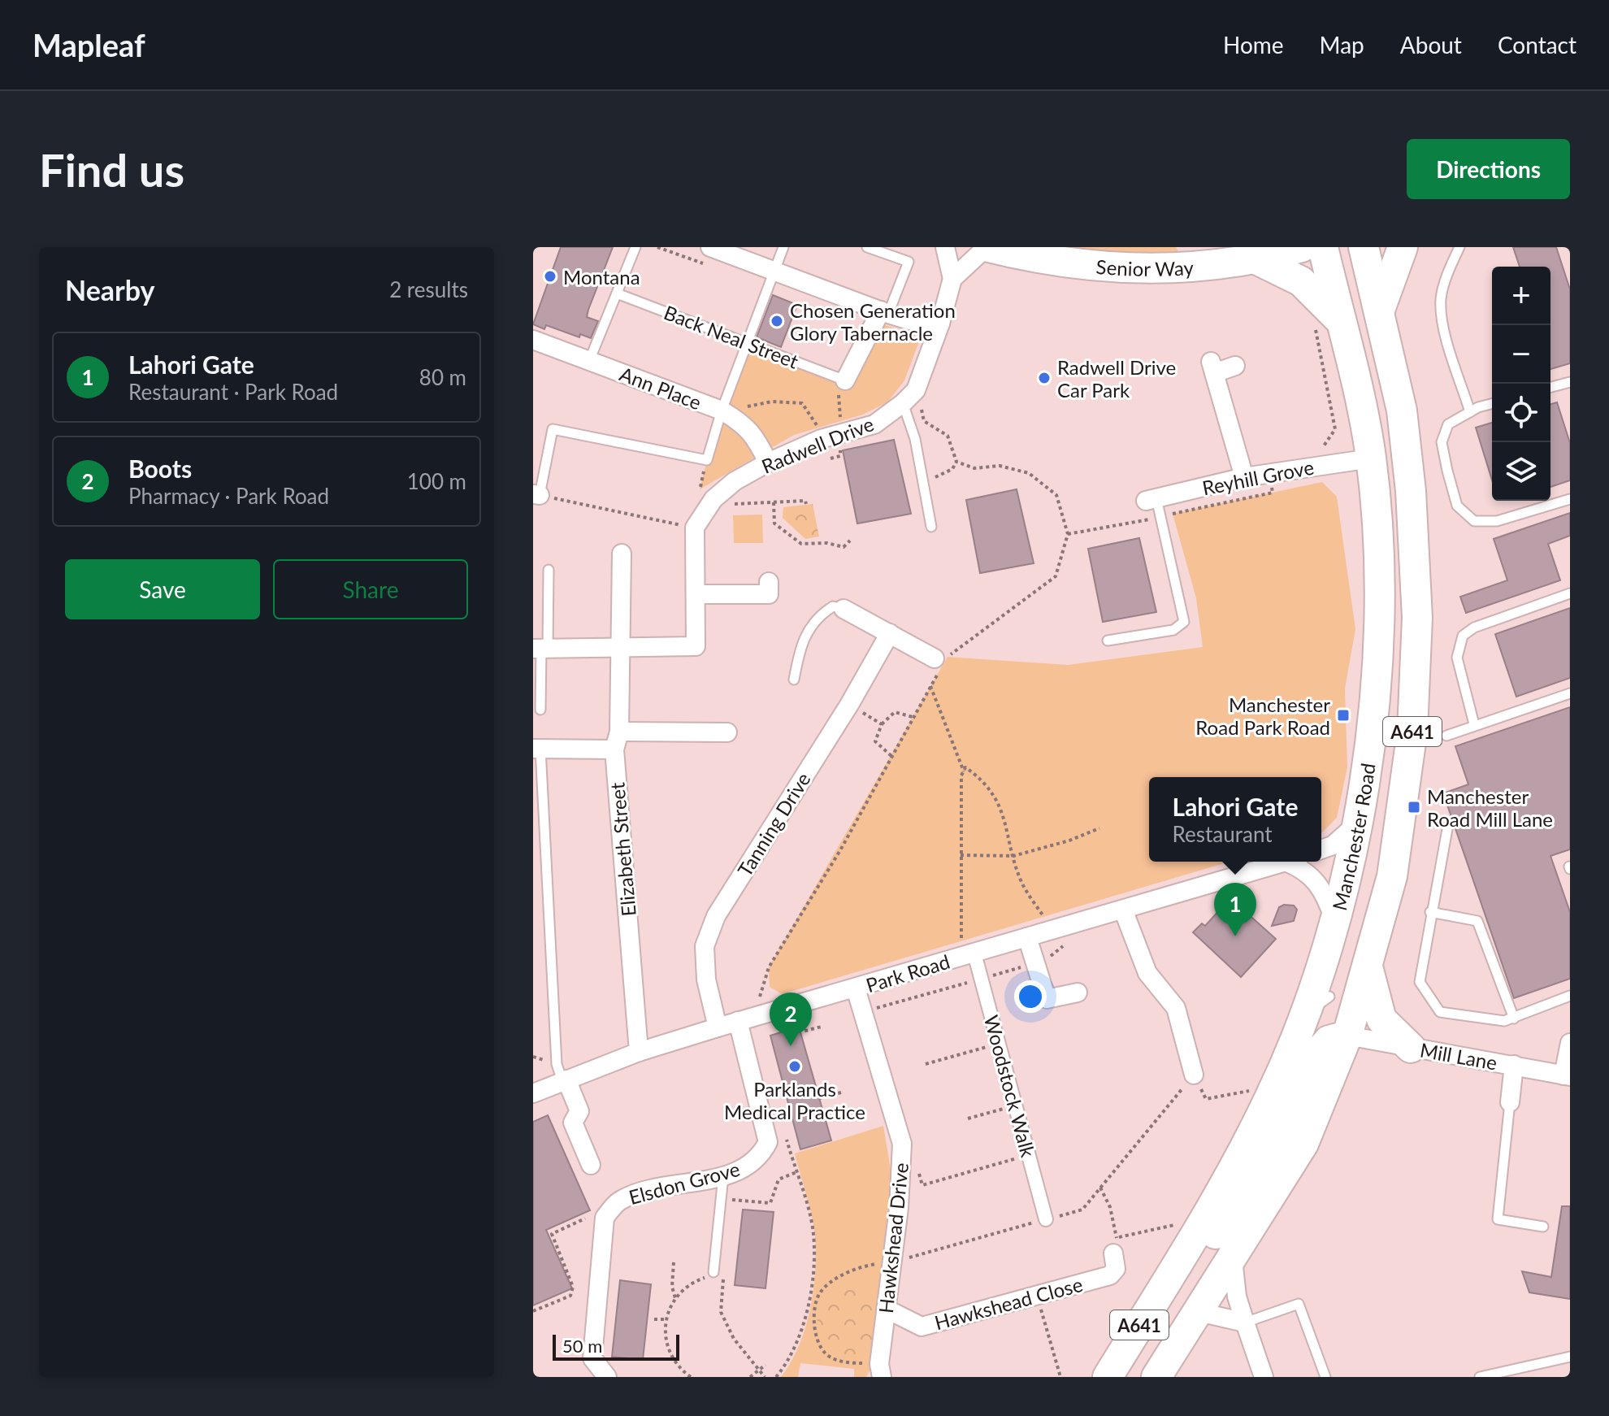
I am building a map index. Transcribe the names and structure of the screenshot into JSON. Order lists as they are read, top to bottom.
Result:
{
  "streets": {
    "main road": ["Senior Way", "A641", "Manchester Road"],
    "street": [
      "Ann Place",
      "Radwell Drive",
      "Reyhill Grove",
      "Tanning Drive",
      "Elizabeth Street",
      "Park Road",
      "Mill Lane",
      "Woodstock Walk",
      "Elsdon Grove",
      "Hawkshead Drive",
      "Hawkshead Close"
    ],
    "lane": ["Back Neal Street"]
  },
  "crossings": [
    ["Ann Place", "Radwell Drive"],
    ["Reyhill Grove", "Manchester Road"],
    ["A641", "Mill Lane"],
    ["Tanning Drive", "Park Road"],
    ["Manchester Road", "Park Road"],
    ["Elizabeth Street", "Park Road"],
    ["Park Road", "Woodstock Walk"],
    ["Park Road", "Hawkshead Drive"],
    ["Hawkshead Drive", "Hawkshead Close"]
  ],
  "places": {
    "other": [
      "Montana",
      "Chosen Generation Glory Tabernacle",
      "Radwell Drive Car Park",
      "Parklands Medical Practice"
    ],
    "transit": ["Manchester Road Park Road", "Manchester Road Mill Lane"]
  },
  "scale_bar": "50 m",
  "page": {
    "header": "Mapleaf",
    "nav": [
      "Home",
      "Map",
      "About",
      "Contact"
    ],
    "buttons": [
      "Directions",
      ["Save", "Share"]
    ],
    "title": "Find us",
    "heading": ["Nearby", "2 results"],
    "map_buttons": ["+", "−"],
    "list": [
      {
        "mark": "1",
        "name": "Lahori Gate",
        "note": "Restaurant · Park Road",
        "value": "80 m"
      },
      {
        "mark": "2",
        "name": "Boots",
        "note": "Pharmacy · Park Road",
        "value": "100 m"
      }
    ],
    "popup": ["Lahori Gate", "Restaurant"],
    "pins": ["1", "2"],
    "scale": "50 m"
  }
}
